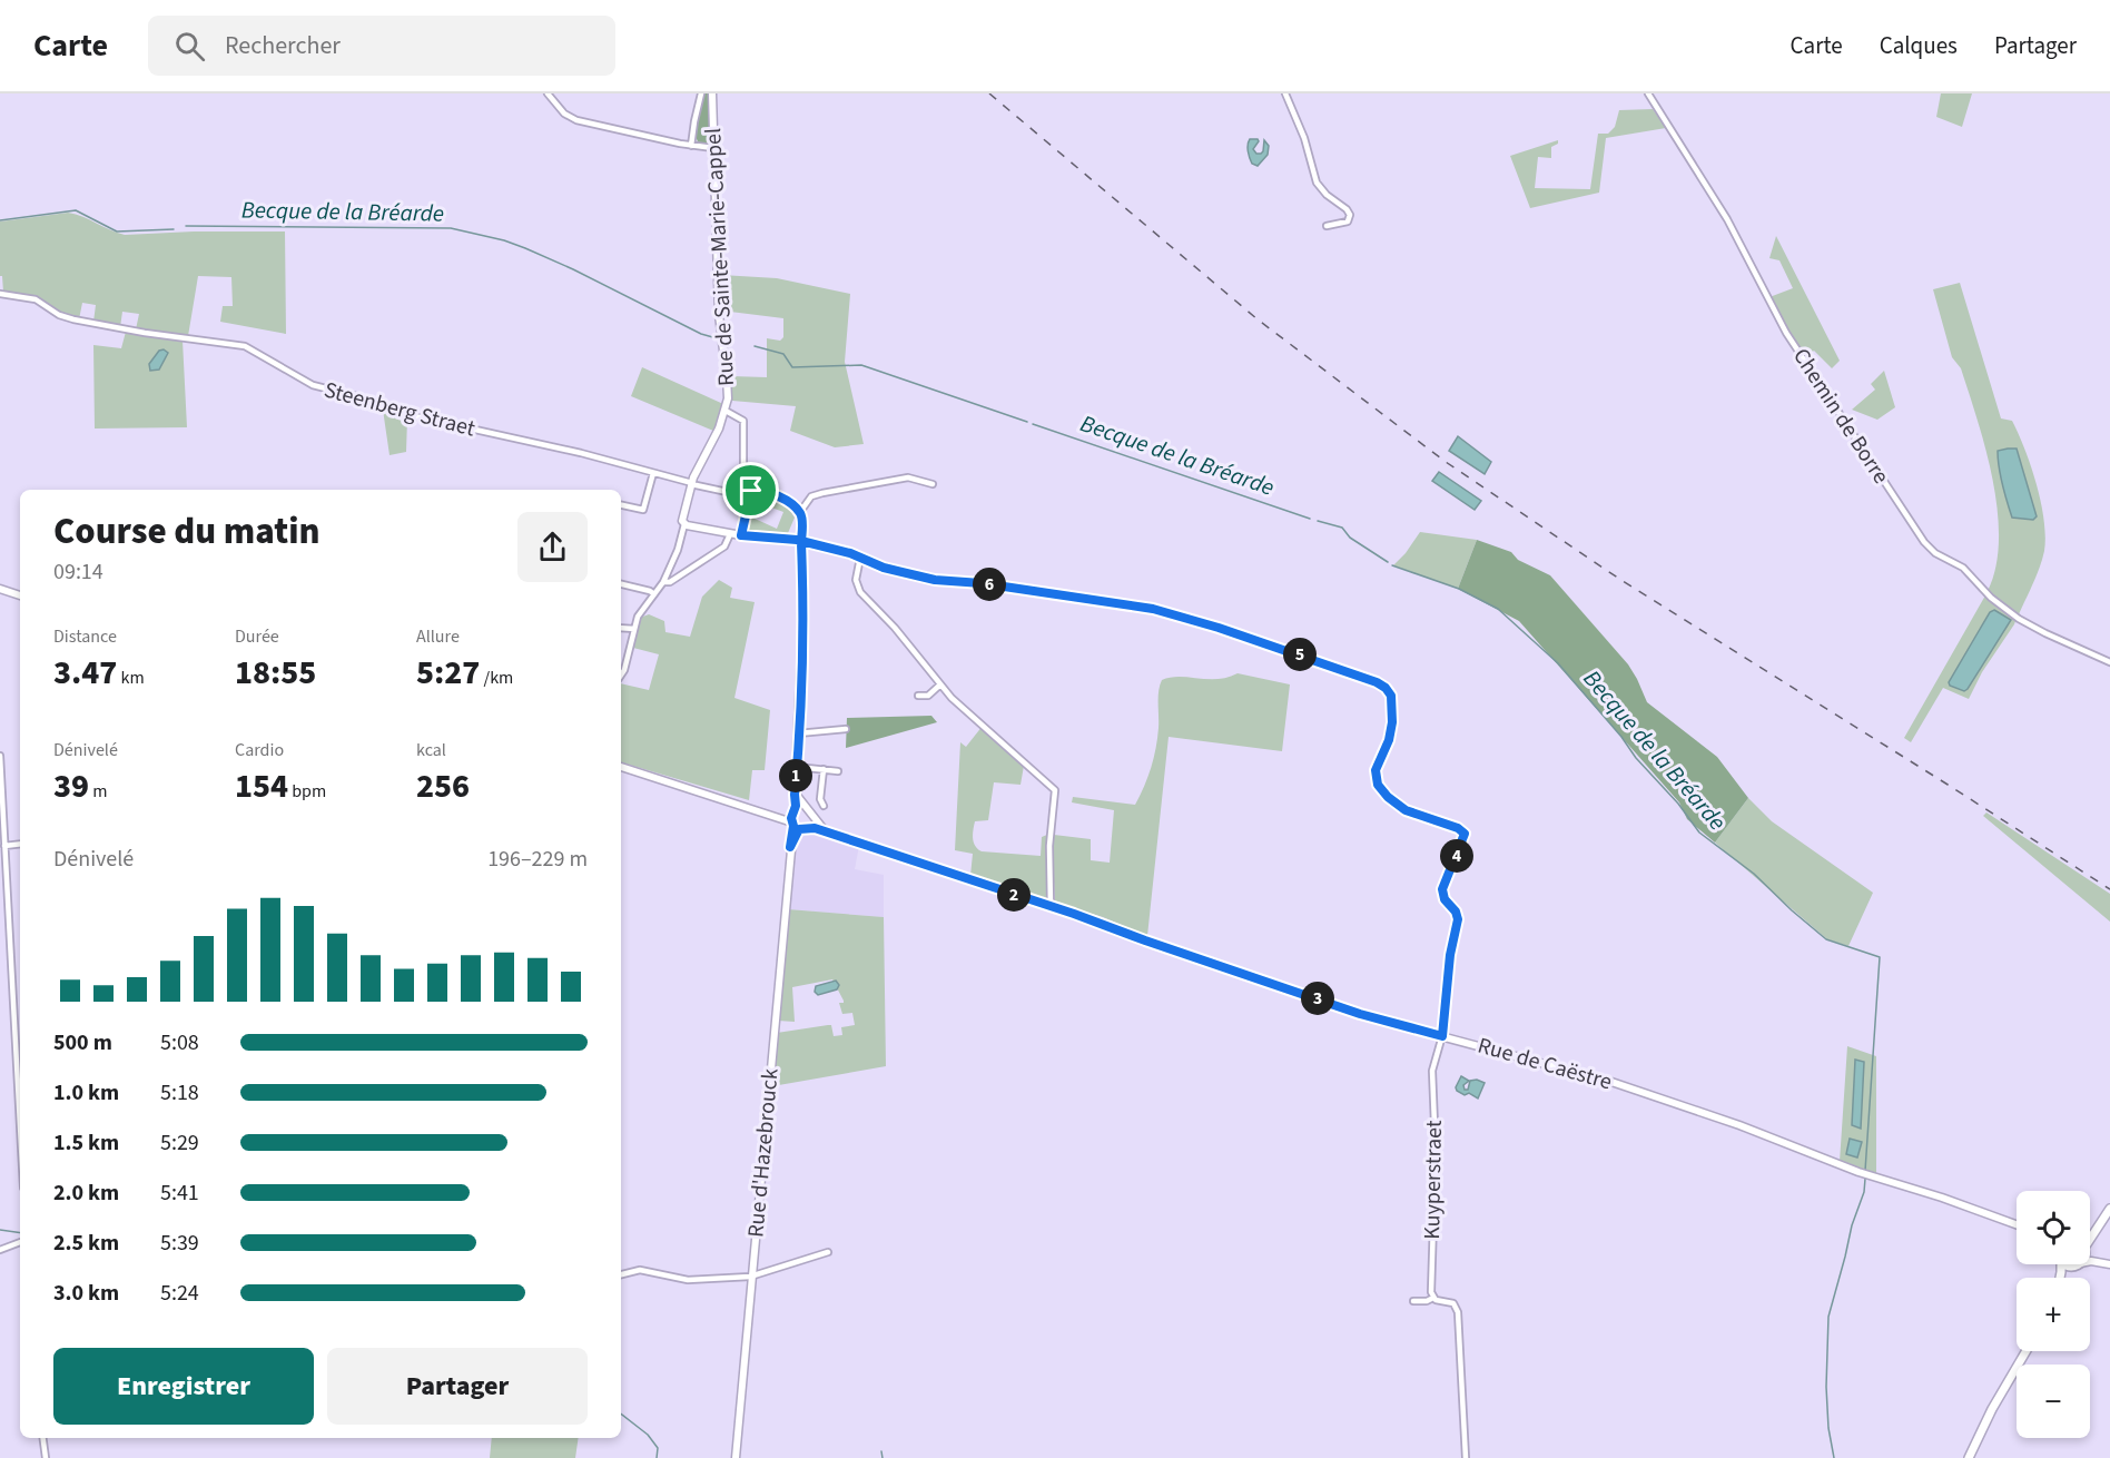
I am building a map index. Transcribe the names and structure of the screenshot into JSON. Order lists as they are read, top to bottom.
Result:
{
  "streets": {
    "main road": ["Rue de Sainte-Marie-Cappel", "Rue de Caëstre", "Rue d'Hazebrouck"],
    "street": ["Steenberg Straet", "Chemin de Borre", "Kuyperstraet"]
  },
  "crossings": [
    ["Rue de Sainte-Marie-Cappel", "Steenberg Straet"],
    ["Rue de Caëstre", "Rue d'Hazebrouck"],
    ["Rue de Caëstre", "Kuyperstraet"]
  ],
  "water": ["Becque de la Bréarde"],
  "page": {
    "header": "Carte",
    "search": "Rechercher",
    "nav": ["Carte", "Calques", "Partager"],
    "heading": ["Course du matin", "09:14"],
    "pins": [
      "6",
      "5",
      "1",
      "4",
      "2",
      "3"
    ],
    "stats": [
      ["Distance", "3.47 km"],
      ["Durée", "18:55"],
      ["Allure", "5:27 /km"],
      ["Dénivelé", "39 m"],
      ["Cardio", "154 bpm"],
      ["kcal", "256"]
    ],
    "chart": ["Dénivelé", "196–229 m"],
    "list": [
      {
        "name": "500 m",
        "note": "5:08"
      },
      {
        "name": "1.0 km",
        "note": "5:18"
      },
      {
        "name": "1.5 km",
        "note": "5:29"
      },
      {
        "name": "2.0 km",
        "note": "5:41"
      },
      {
        "name": "2.5 km",
        "note": "5:39"
      },
      {
        "name": "3.0 km",
        "note": "5:24"
      }
    ],
    "map_buttons": ["+", "−"],
    "buttons": ["Enregistrer", "Partager"]
  }
}
